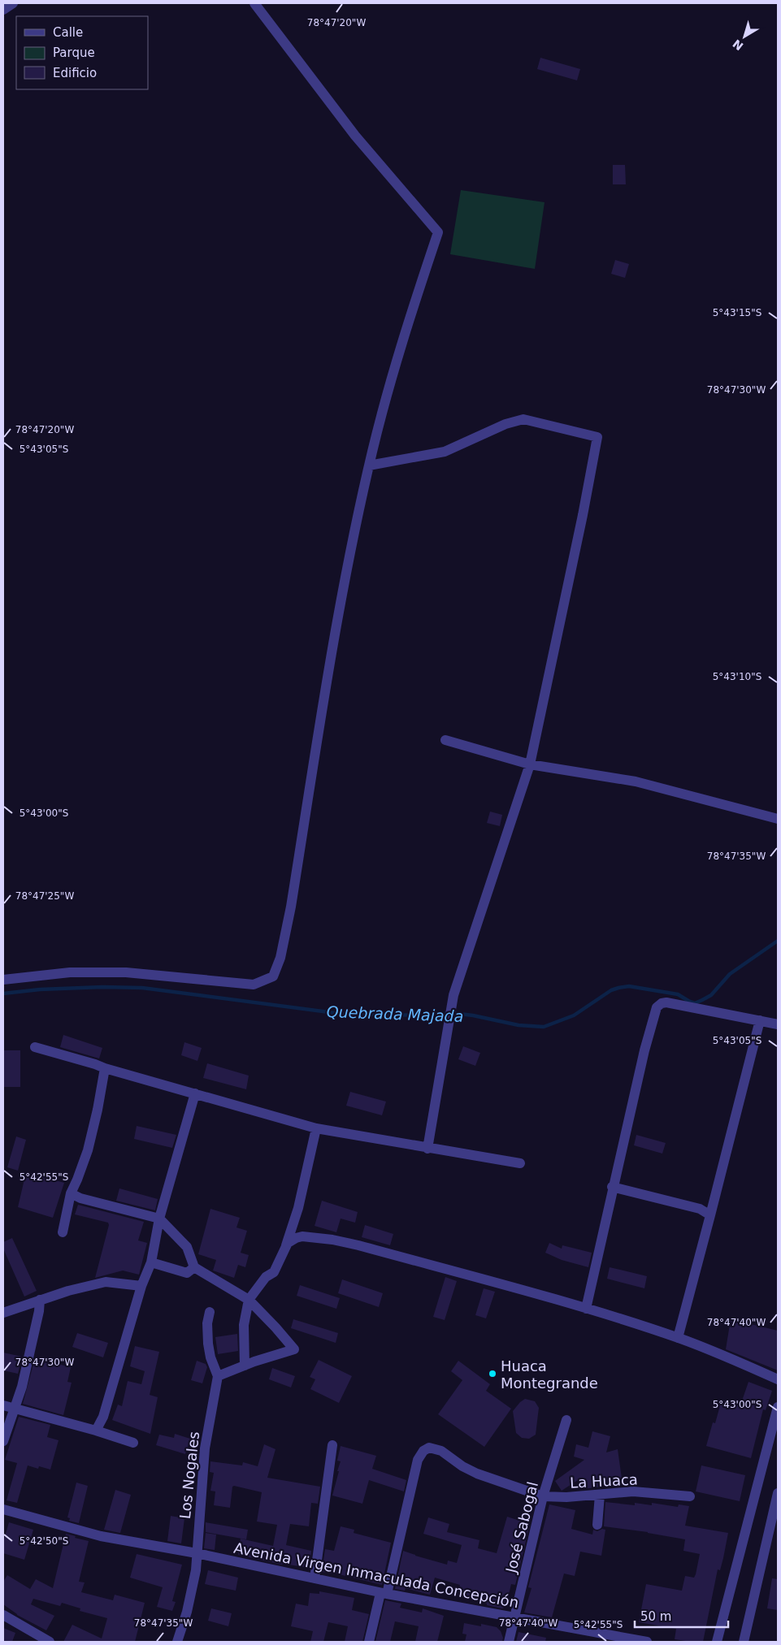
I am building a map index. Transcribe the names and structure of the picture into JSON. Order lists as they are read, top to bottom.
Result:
{
  "streets": {
    "street": [
      "Los Nogales",
      "La Huaca",
      "José Sabogal",
      "Avenida Virgen Inmaculada Concepción"
    ]
  },
  "crossings": [
    ["Los Nogales", "Avenida Virgen Inmaculada Concepción"],
    ["La Huaca", "José Sabogal"],
    ["La Huaca", "Avenida Virgen Inmaculada Concepción"],
    ["José Sabogal", "Avenida Virgen Inmaculada Concepción"]
  ],
  "water": ["Quebrada Majada"],
  "places": ["Huaca Montegrande"],
  "legend": ["Calle", "Parque", "Edificio"],
  "scale_bar": "50 m",
  "north": "bottom left",
  "coordinates": [
    "78°47'20\"W",
    "5°43'15\"S",
    "78°47'30\"W",
    "5°43'05\"S",
    "5°43'10\"S",
    "5°43'00\"S",
    "78°47'35\"W",
    "78°47'25\"W",
    "5°42'55\"S",
    "78°47'40\"W",
    "5°42'50\"S"
  ]
}
